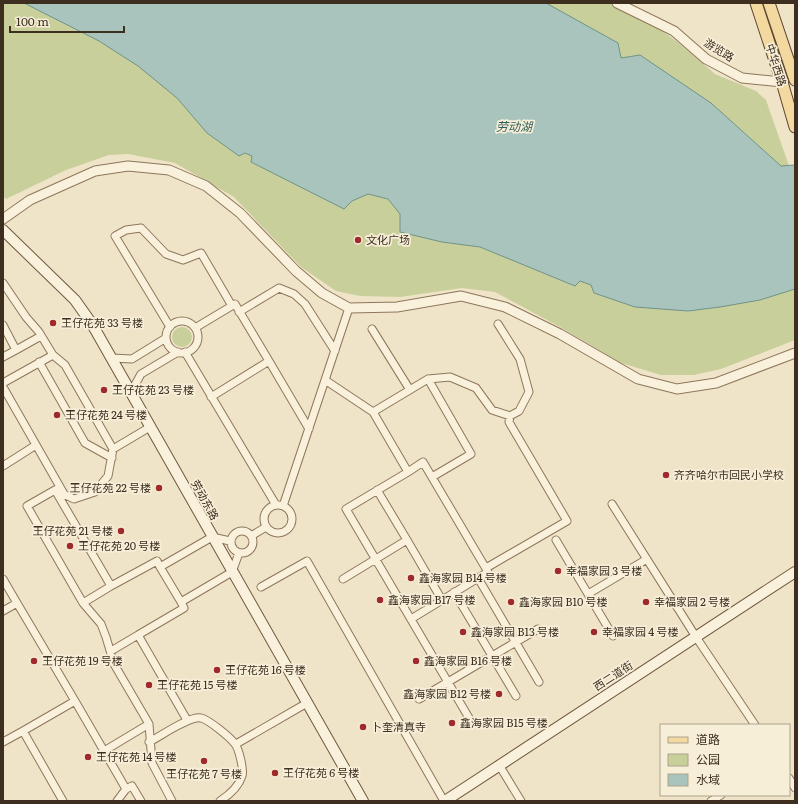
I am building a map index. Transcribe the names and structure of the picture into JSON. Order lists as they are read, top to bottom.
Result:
{
  "streets": {
    "main road": [
      "游览路",
      "中华西路",
      "劳动东路",
      "西二道街"
    ]
  },
  "crossings": [
    ["游览路", "中华西路"]
  ],
  "water": ["劳动湖"],
  "places": [
    "文化广场",
    "王仔花苑 33 号楼",
    "王仔花苑 23 号楼",
    "王仔花苑 24 号楼",
    "齐齐哈尔市回民小学校",
    "王仔花苑 22 号楼",
    "王仔花苑 21 号楼",
    "王仔花苑 20 号楼",
    "幸福家园 3 号楼",
    "鑫海家园 B14 号楼",
    "鑫海家园 B17 号楼",
    "鑫海家园 B10 号楼",
    "幸福家园 2 号楼",
    "鑫海家园 B13 号楼",
    "幸福家园 4 号楼",
    "王仔花苑 19 号楼",
    "鑫海家园 B16 号楼",
    "王仔花苑 16 号楼",
    "王仔花苑 15 号楼",
    "鑫海家园 B12 号楼",
    "鑫海家园 B15 号楼",
    "卜奎清真寺",
    "王仔花苑 14 号楼",
    "王仔花苑 7 号楼",
    "王仔花苑 6 号楼"
  ],
  "legend": ["道路", "公园", "水域"],
  "scale_bar": "100 m"
}
